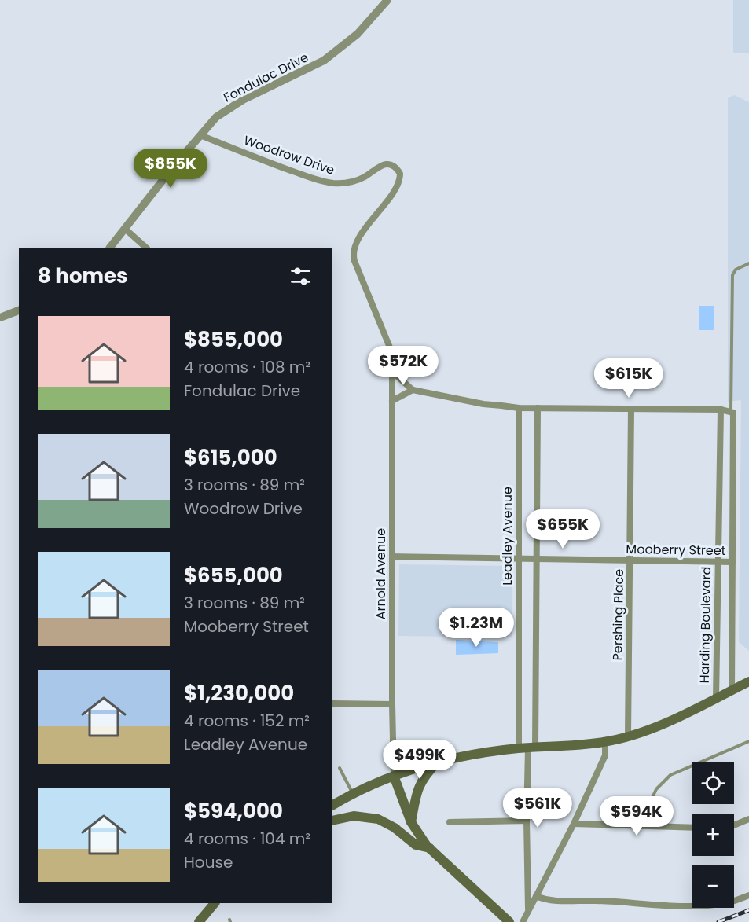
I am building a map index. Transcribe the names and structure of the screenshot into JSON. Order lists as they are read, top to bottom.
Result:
{
  "streets": {
    "street": [
      "Fondulac Drive",
      "Woodrow Drive",
      "Leadley Avenue",
      "Mooberry Street",
      "Arnold Avenue",
      "Pershing Place",
      "Harding Boulevard"
    ]
  },
  "crossings": [
    ["Fondulac Drive", "Woodrow Drive"],
    ["Woodrow Drive", "Arnold Avenue"],
    ["Leadley Avenue", "Mooberry Street"],
    ["Mooberry Street", "Arnold Avenue"],
    ["Mooberry Street", "Pershing Place"],
    ["Mooberry Street", "Harding Boulevard"]
  ],
  "page": {
    "price": [
      "$855K",
      "$572K",
      "$615K",
      "$655K",
      "$1.23M",
      "$499K",
      "$561K",
      "$594K"
    ],
    "heading": "8 homes",
    "list": [
      {
        "name": "$855,000",
        "note": "4 rooms · 108 m² · Fondulac Drive"
      },
      {
        "name": "$615,000",
        "note": "3 rooms · 89 m² · Woodrow Drive"
      },
      {
        "name": "$655,000",
        "note": "3 rooms · 89 m² · Mooberry Street"
      },
      {
        "name": "$1,230,000",
        "note": "4 rooms · 152 m² · Leadley Avenue"
      },
      {
        "name": "$594,000",
        "note": "4 rooms · 104 m² · House"
      }
    ],
    "map_buttons": ["+", "−"]
  }
}
